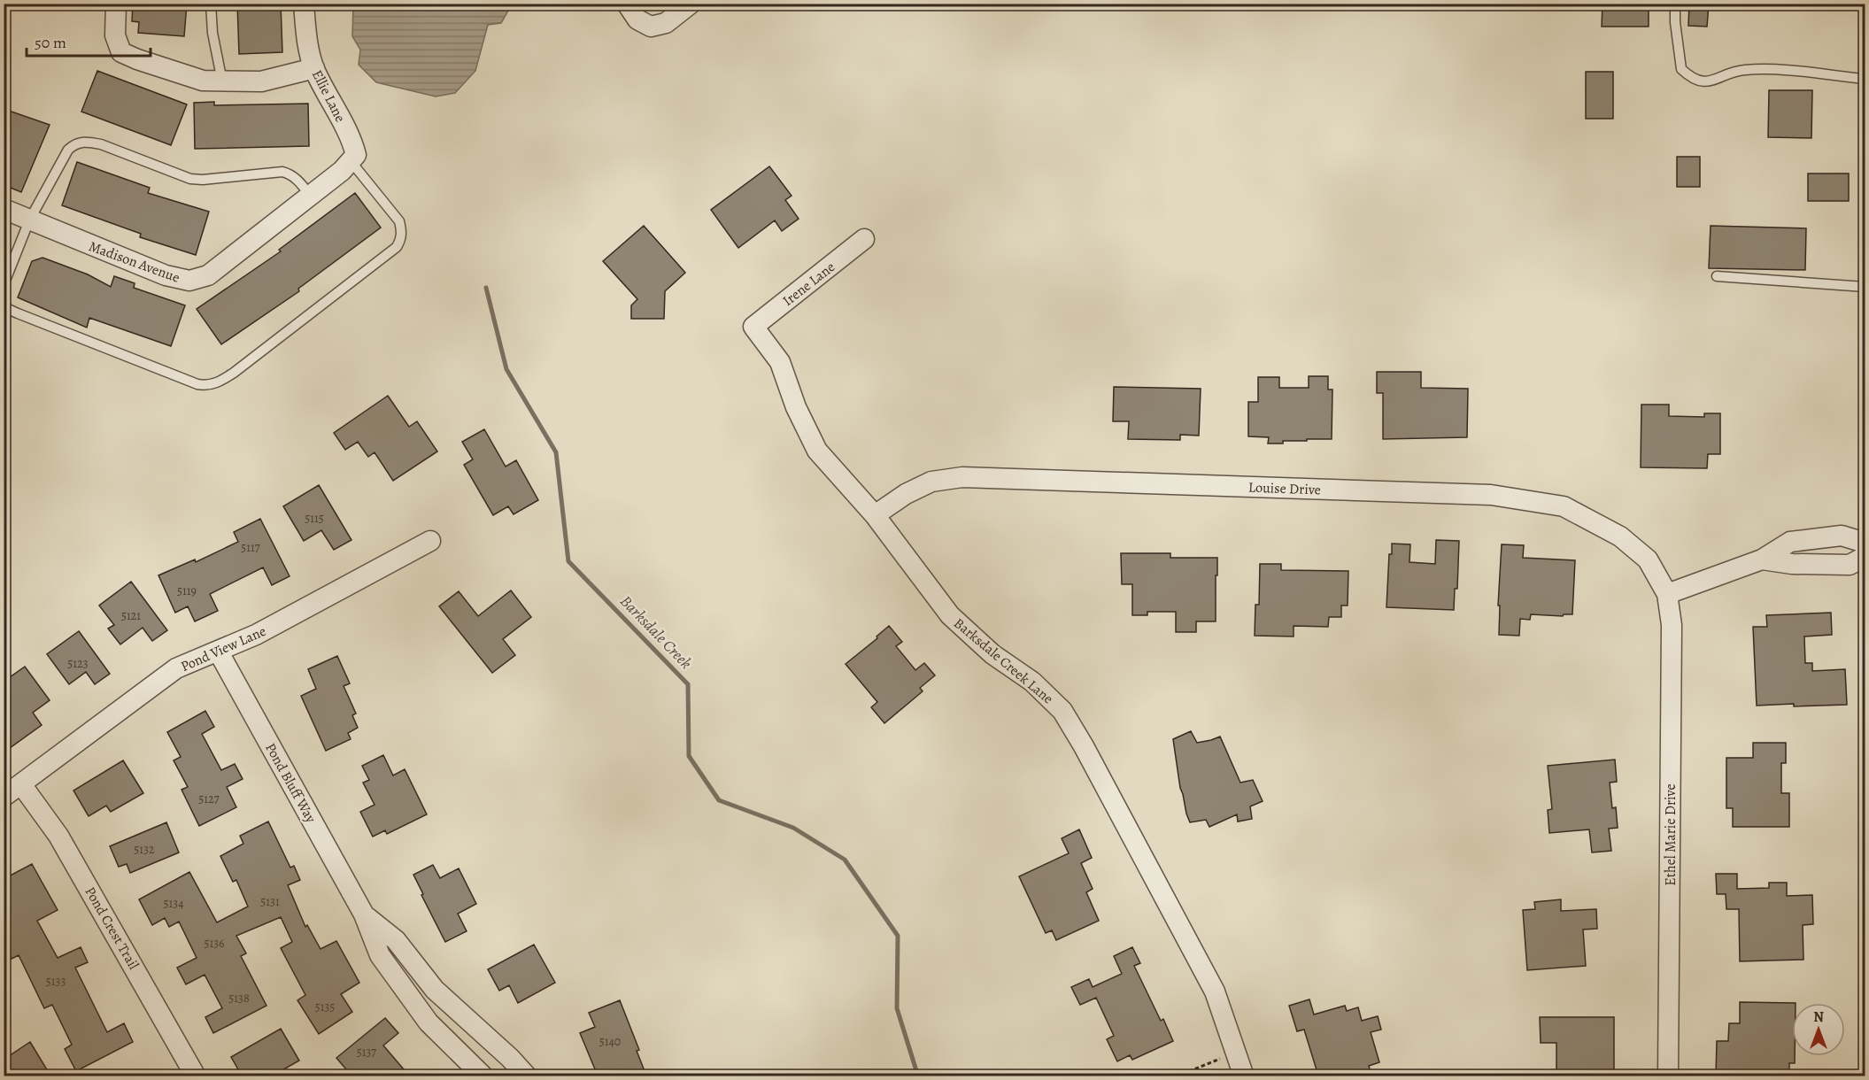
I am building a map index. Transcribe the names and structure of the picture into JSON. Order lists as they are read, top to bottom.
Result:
{
  "streets": {
    "street": [
      "Ellie Lane",
      "Madison Avenue",
      "Irene Lane",
      "Louise Drive",
      "Pond View Lane",
      "Barksdale Creek Lane",
      "Pond Bluff Way",
      "Ethel Marie Drive",
      "Pond Crest Trail"
    ]
  },
  "crossings": [
    ["Ellie Lane", "Madison Avenue"],
    ["Irene Lane", "Barksdale Creek Lane"],
    ["Louise Drive", "Barksdale Creek Lane"],
    ["Louise Drive", "Ethel Marie Drive"],
    ["Pond View Lane", "Pond Bluff Way"],
    ["Pond View Lane", "Pond Crest Trail"]
  ],
  "water": ["Barksdale Creek"],
  "house_numbers": [
    "5115",
    "5117",
    "5119",
    "5121",
    "5123",
    "5127",
    "5132",
    "5131",
    "5134",
    "5136",
    "5133",
    "5138",
    "5135",
    "5140",
    "5137"
  ],
  "scale_bar": "50 m",
  "north": "top"
}
